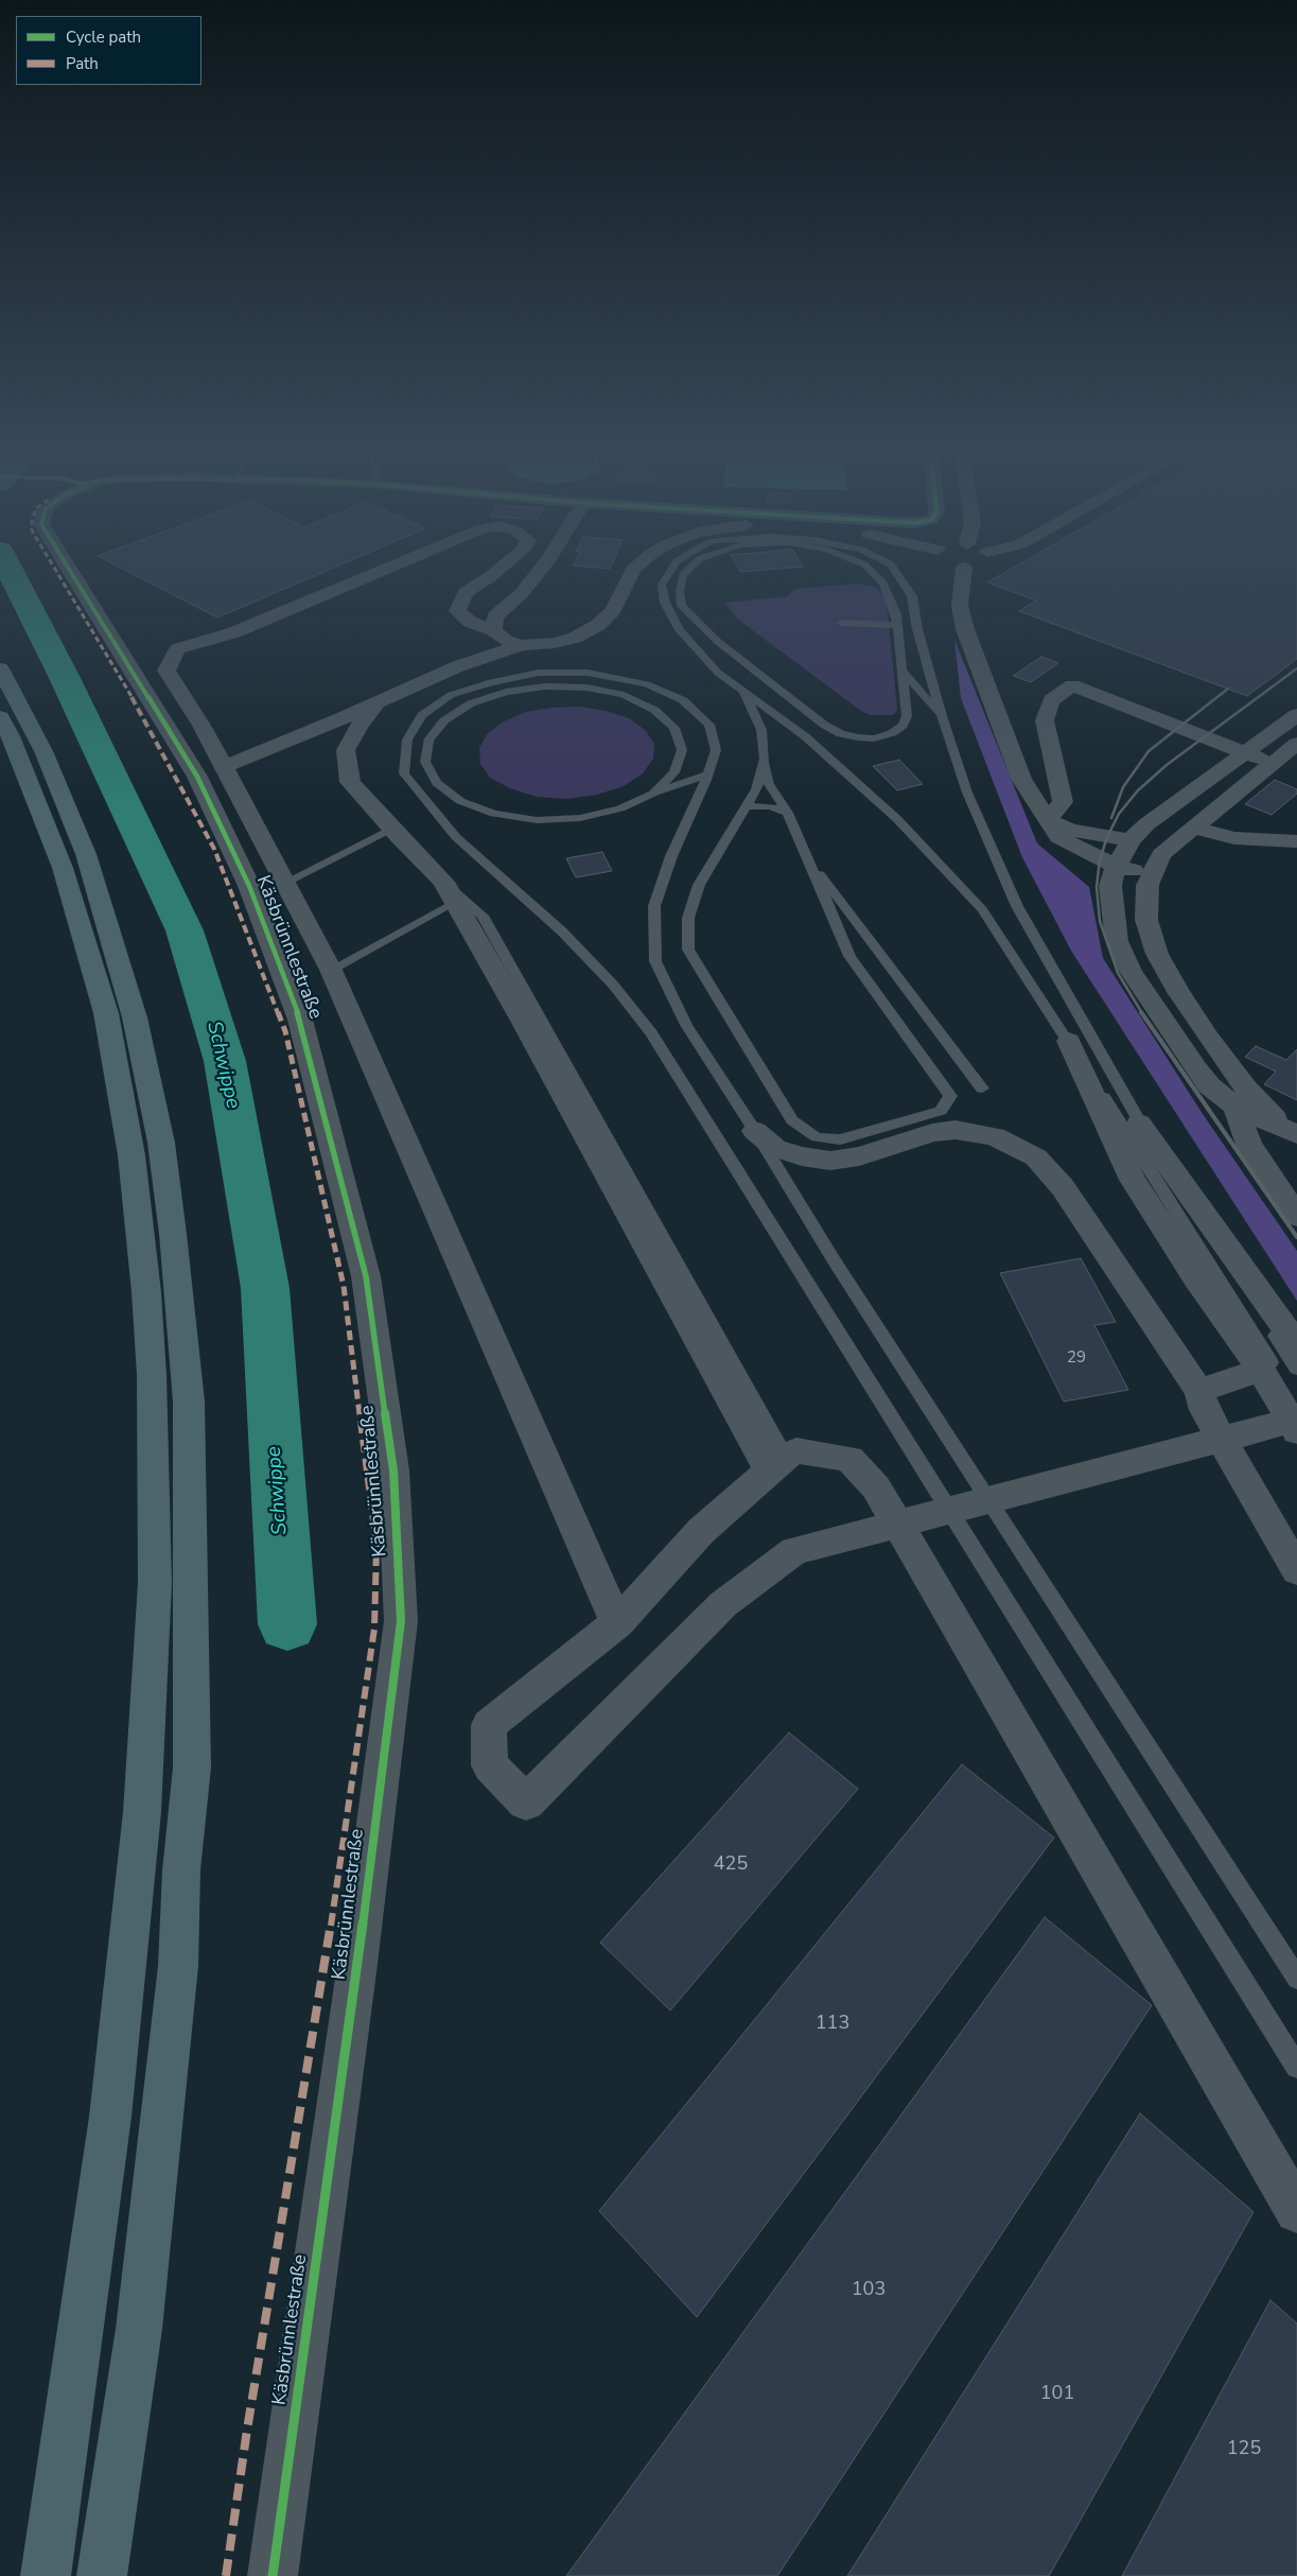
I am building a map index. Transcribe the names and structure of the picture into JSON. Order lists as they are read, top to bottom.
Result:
{
  "streets": {
    "street": ["Käsbrünnlestraße"]
  },
  "water": ["Schwippe"],
  "house_numbers": [
    "29",
    "425",
    "113",
    "103",
    "101",
    "125"
  ],
  "legend": ["Cycle path", "Path"]
}
